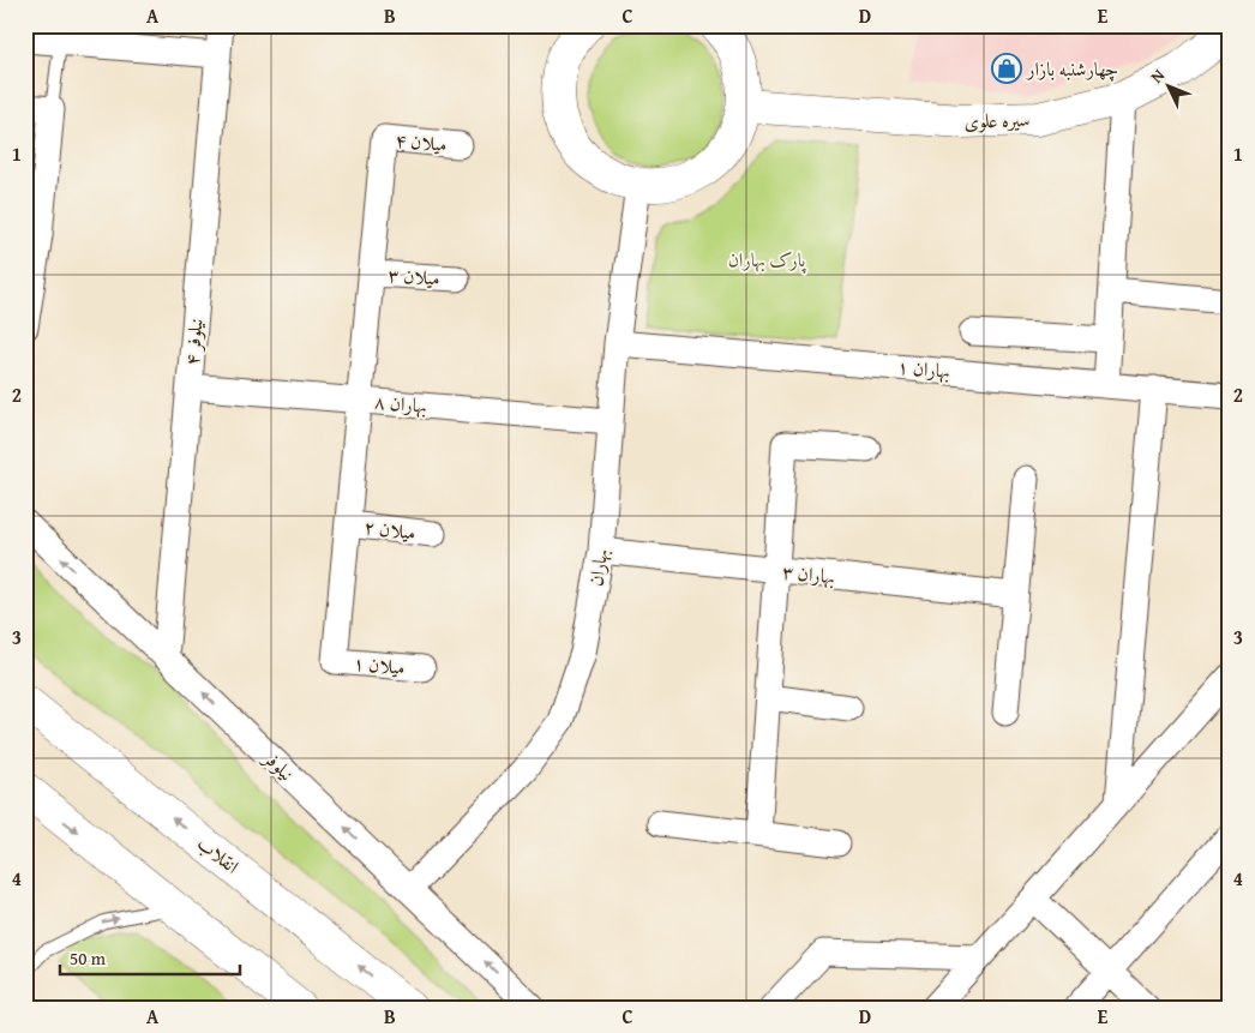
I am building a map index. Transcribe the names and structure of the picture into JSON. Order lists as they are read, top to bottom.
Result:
{
  "streets": {
    "street": [
      "سیره علوی",
      "میلان ۴",
      "میلان ۳",
      "نیلوفر ۴",
      "بهاران ۱",
      "بهاران ۸",
      "میلان ۲",
      "بهاران",
      "بهاران ۳",
      "میلان ۱",
      "نیلوفر",
      "انقلاب"
    ]
  },
  "crossings": [
    ["میلان ۴", "میلان ۳"],
    ["نیلوفر ۴", "بهاران ۸"],
    ["نیلوفر ۴", "نیلوفر"],
    ["بهاران ۱", "بهاران"],
    ["بهاران ۸", "بهاران"],
    ["میلان ۲", "میلان ۱"],
    ["بهاران", "بهاران ۳"],
    ["بهاران", "نیلوفر"]
  ],
  "parks": ["پارک بهاران"],
  "places": {
    "shop": ["چهارشنبه بازار"]
  },
  "scale_bar": "50 m",
  "north": "top left",
  "grid": {
    "columns": [
      "A",
      "B",
      "C",
      "D",
      "E"
    ],
    "rows": [
      "1",
      "2",
      "3",
      "4"
    ]
  }
}
